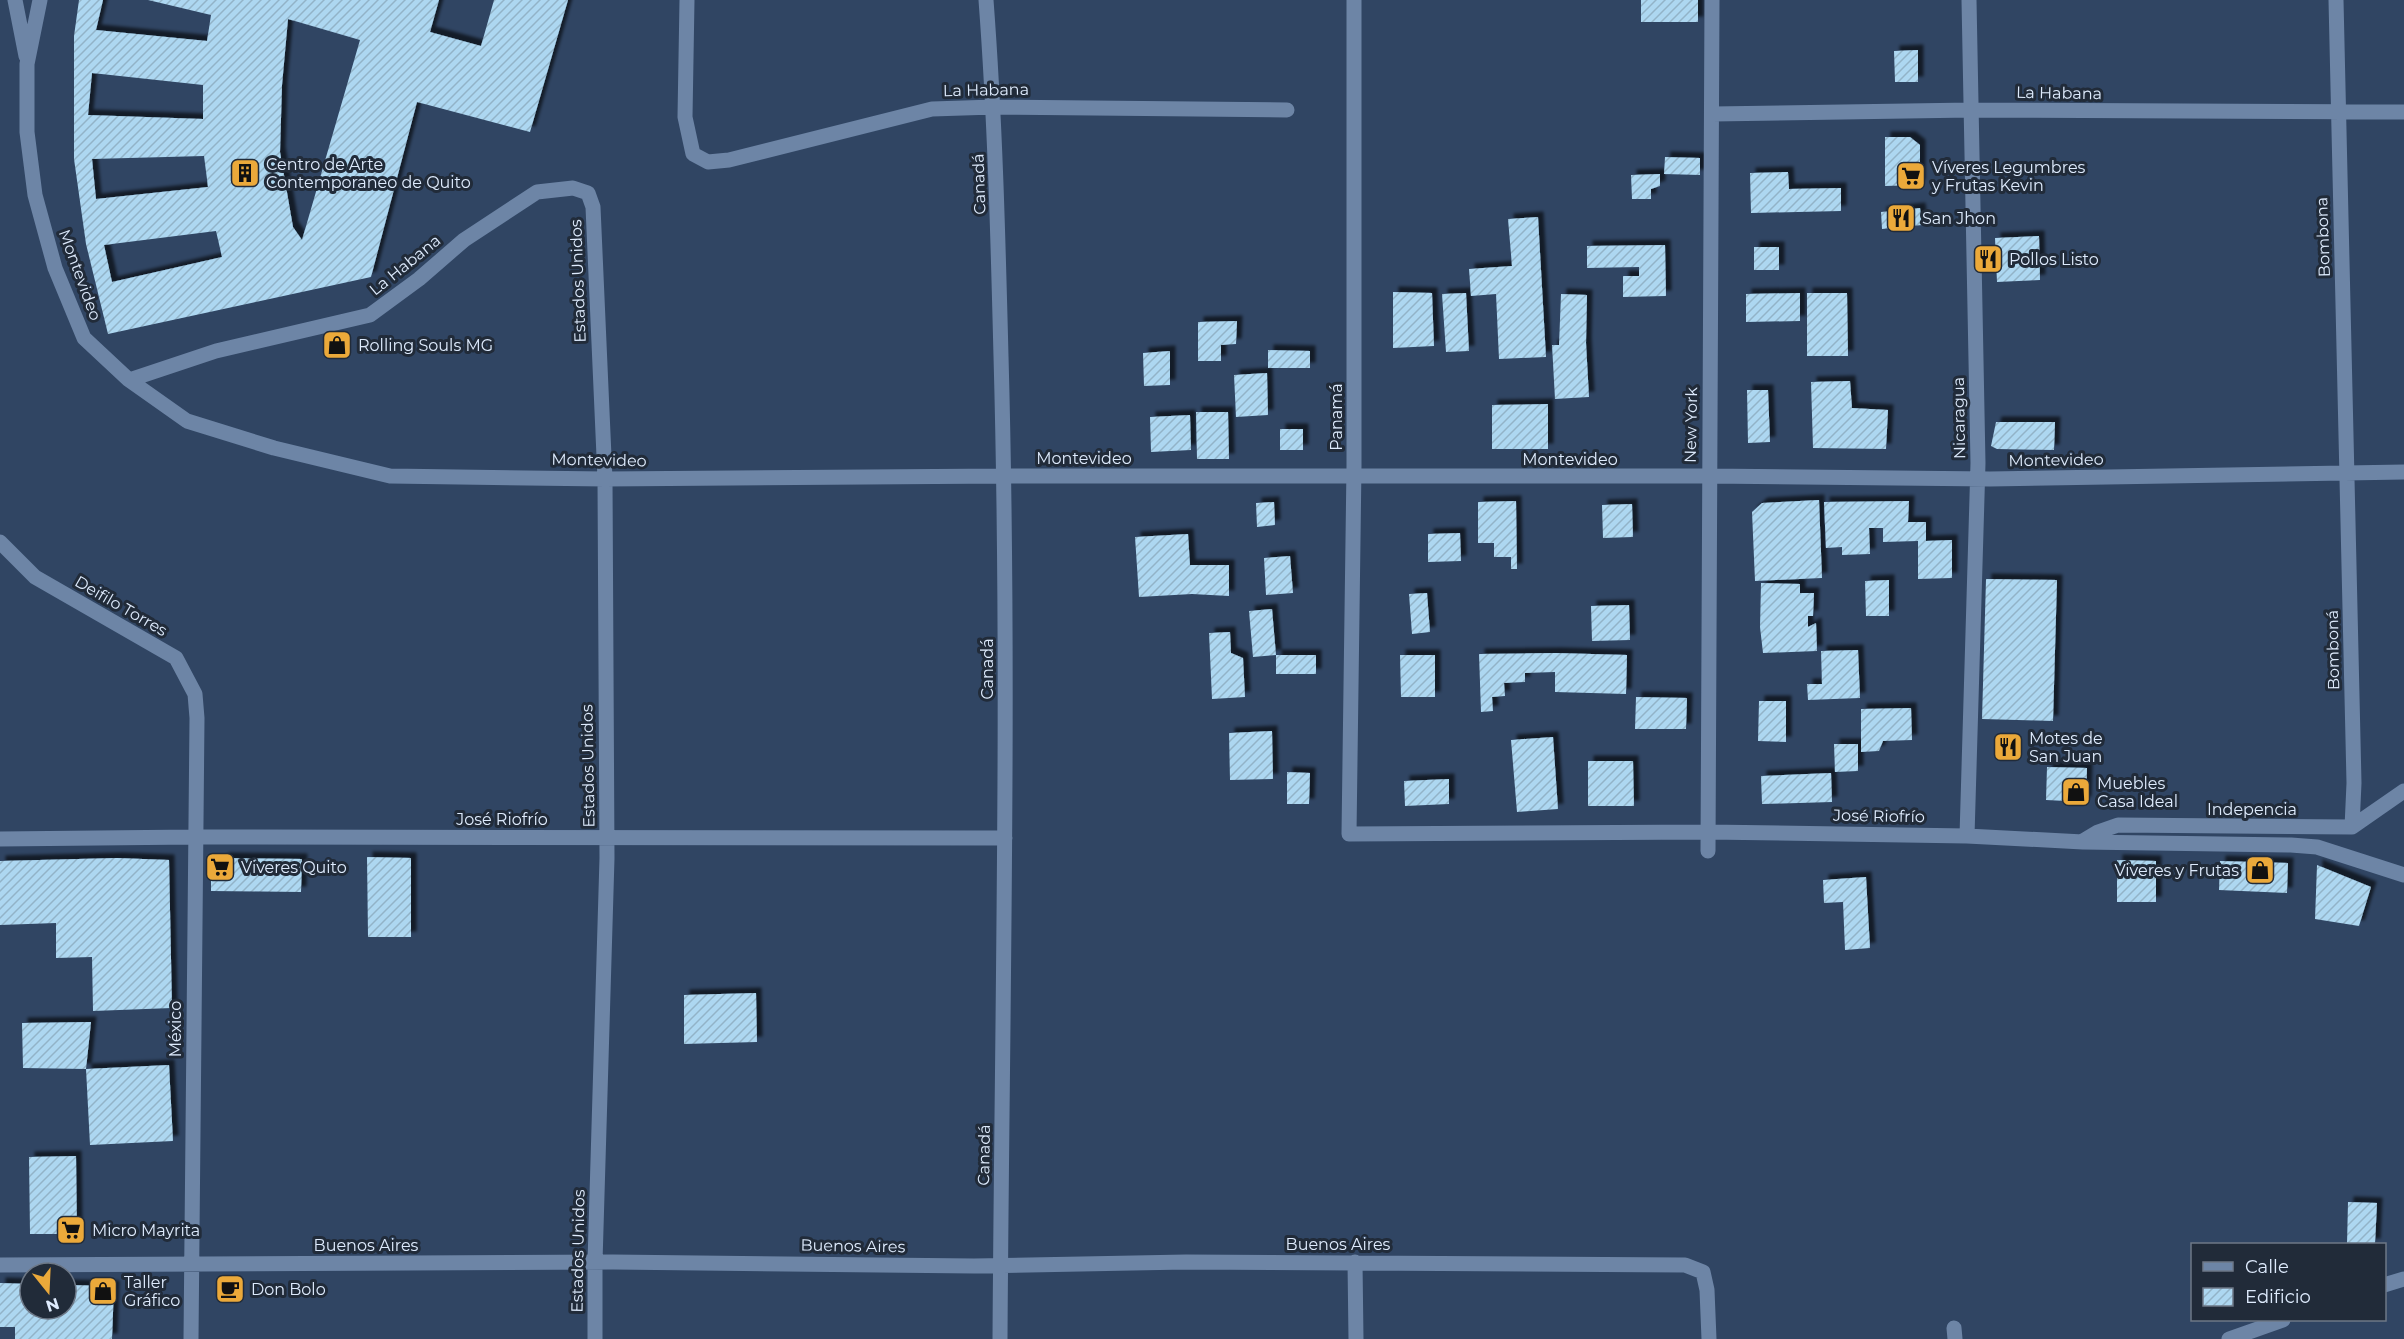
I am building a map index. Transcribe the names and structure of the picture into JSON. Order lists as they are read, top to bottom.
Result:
{
  "streets": {
    "street": [
      "La Habana",
      "Canadá",
      "Bombona",
      "Montevideo",
      "Estados Unidos",
      "Panamá",
      "Nicaragua",
      "New York",
      "Deifilo Torres",
      "Bomboná",
      "Indepencia",
      "José Riofrío",
      "México",
      "Buenos Aires"
    ]
  },
  "crossings": [
    ["La Habana", "Canadá"],
    ["La Habana", "Bombona"],
    ["La Habana", "Montevideo"],
    ["La Habana", "Estados Unidos"],
    ["La Habana", "Nicaragua"],
    ["La Habana", "New York"],
    ["Canadá", "Montevideo"],
    ["Canadá", "José Riofrío"],
    ["Canadá", "Buenos Aires"],
    ["Bombona", "Montevideo"],
    ["Bombona", "Bomboná"],
    ["Montevideo", "Estados Unidos"],
    ["Montevideo", "Panamá"],
    ["Montevideo", "Nicaragua"],
    ["Montevideo", "New York"],
    ["Montevideo", "Bomboná"],
    ["Estados Unidos", "José Riofrío"],
    ["Estados Unidos", "Buenos Aires"],
    ["Panamá", "José Riofrío"],
    ["Nicaragua", "José Riofrío"],
    ["New York", "José Riofrío"],
    ["Deifilo Torres", "México"],
    ["Bomboná", "Indepencia"],
    ["Indepencia", "José Riofrío"],
    ["José Riofrío", "México"],
    ["México", "Buenos Aires"]
  ],
  "places": {
    "building": ["Centro de Arte Contemporaneo de Quito"],
    "supermarket": ["Víveres Legumbres y Frutas Kevin", "Viveres Quito", "Micro Mayrita"],
    "restaurant": ["San Jhon", "Pollos Listo", "Motes de San Juan"],
    "shop": [
      "Rolling Souls MG",
      "Muebles Casa Ideal",
      "Viveres y Frutas",
      "Taller Gráfico"
    ],
    "cafe": ["Don Bolo"]
  },
  "legend": ["Calle", "Edificio"],
  "north": "bottom"
}
